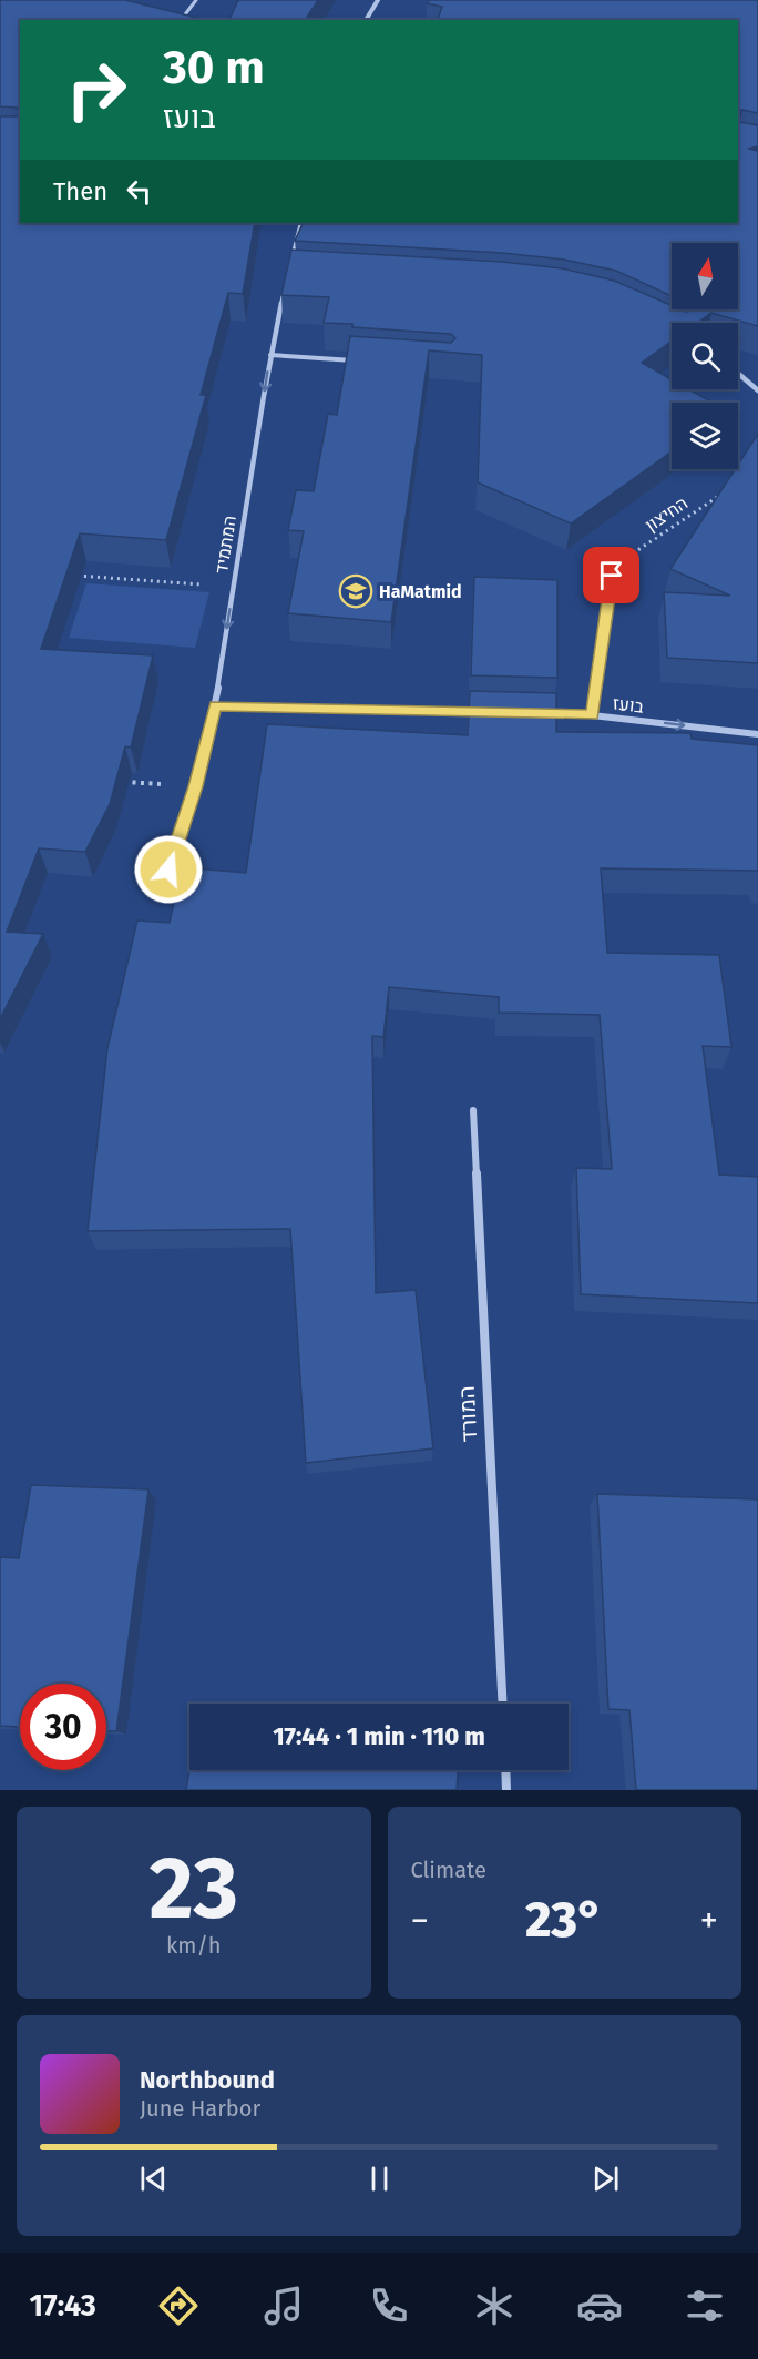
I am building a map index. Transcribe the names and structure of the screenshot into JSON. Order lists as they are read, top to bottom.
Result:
{
  "streets": {
    "street": ["המתמיד", "בועז", "המורד"],
    "path": ["החיצון"]
  },
  "one_way": ["המתמיד", "בועז"],
  "places": {
    "school or university": ["HaMatmid"]
  },
  "north": "top",
  "page": {
    "turn": ["30 m", "בועז"],
    "then": "Then",
    "limit": "30",
    "trip": "17:44 · 1 min · 110 m",
    "tile": [
      ["23", "km/h"],
      "Climate"
    ],
    "heat": ["−", "23°", "+"],
    "song": ["Northbound", "June Harbor"],
    "tabs": "17:43"
  }
}
